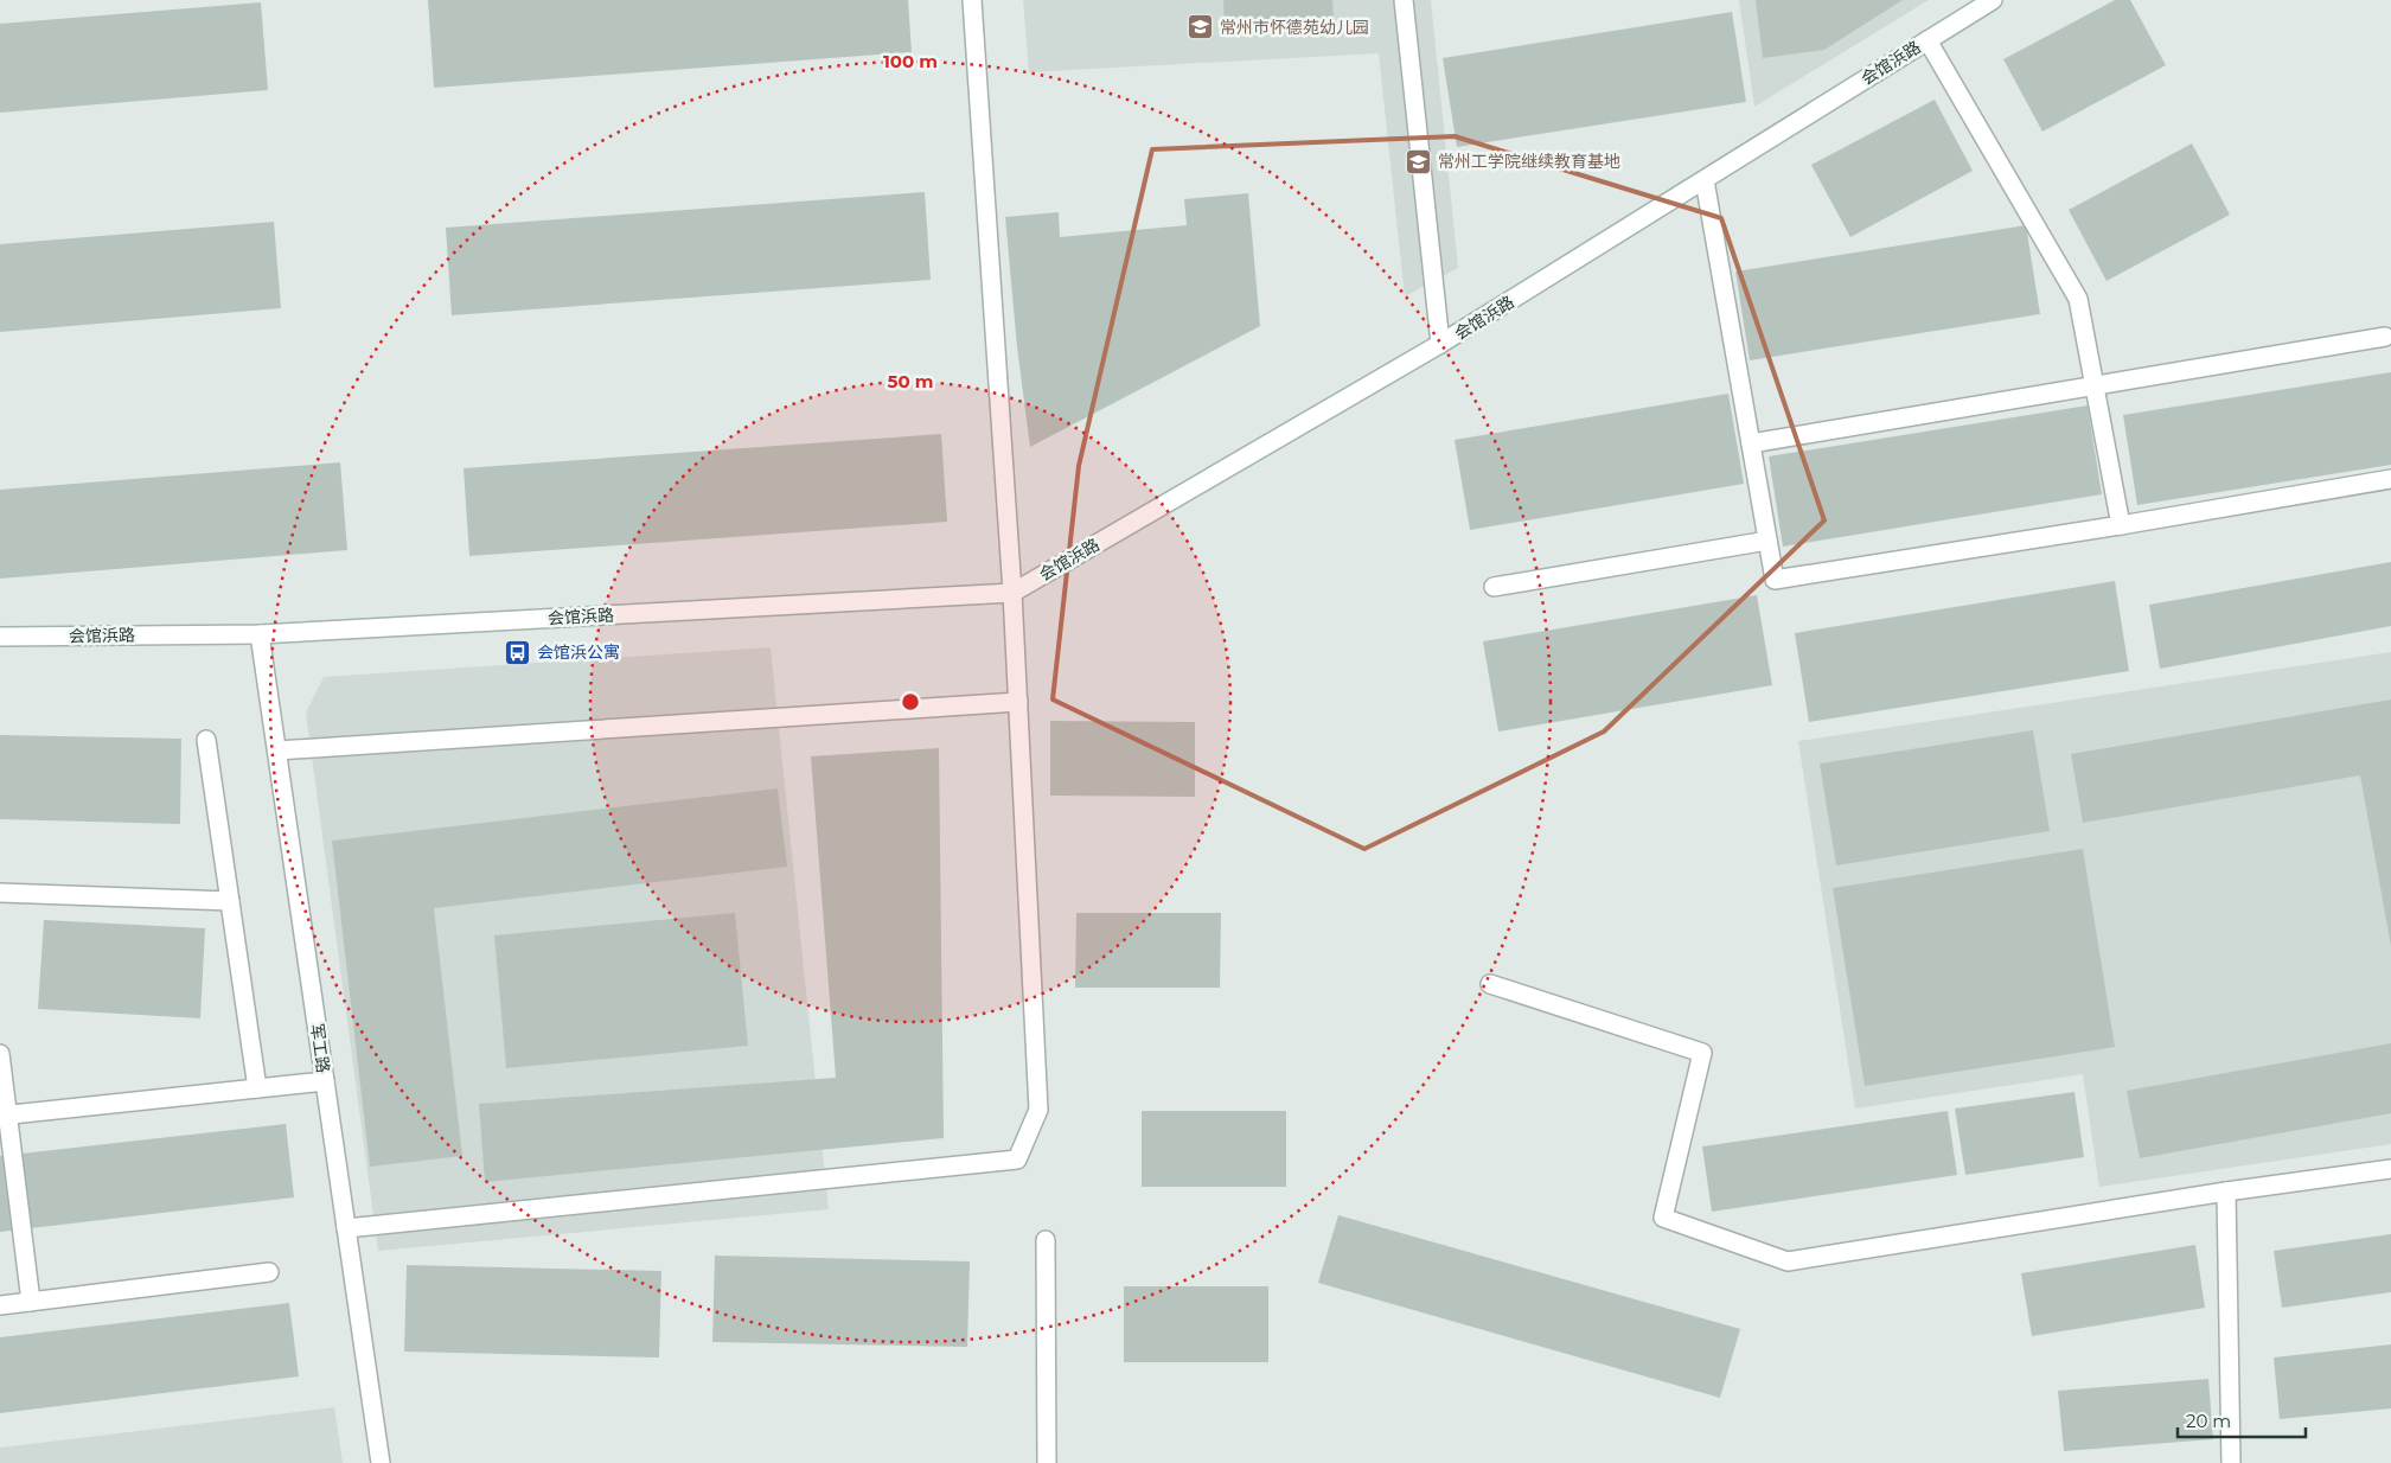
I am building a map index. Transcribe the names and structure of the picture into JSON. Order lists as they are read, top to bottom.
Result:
{
  "streets": {
    "street": ["会馆浜路", "军工路"]
  },
  "crossings": [
    ["会馆浜路", "军工路"]
  ],
  "places": {
    "school or university": ["常州市怀德苑幼儿园", "常州工学院继续教育基地"],
    "bus stop": ["会馆浜公寓"]
  },
  "scale_bar": "20 m",
  "rings": ["100 m", "50 m"]
}
